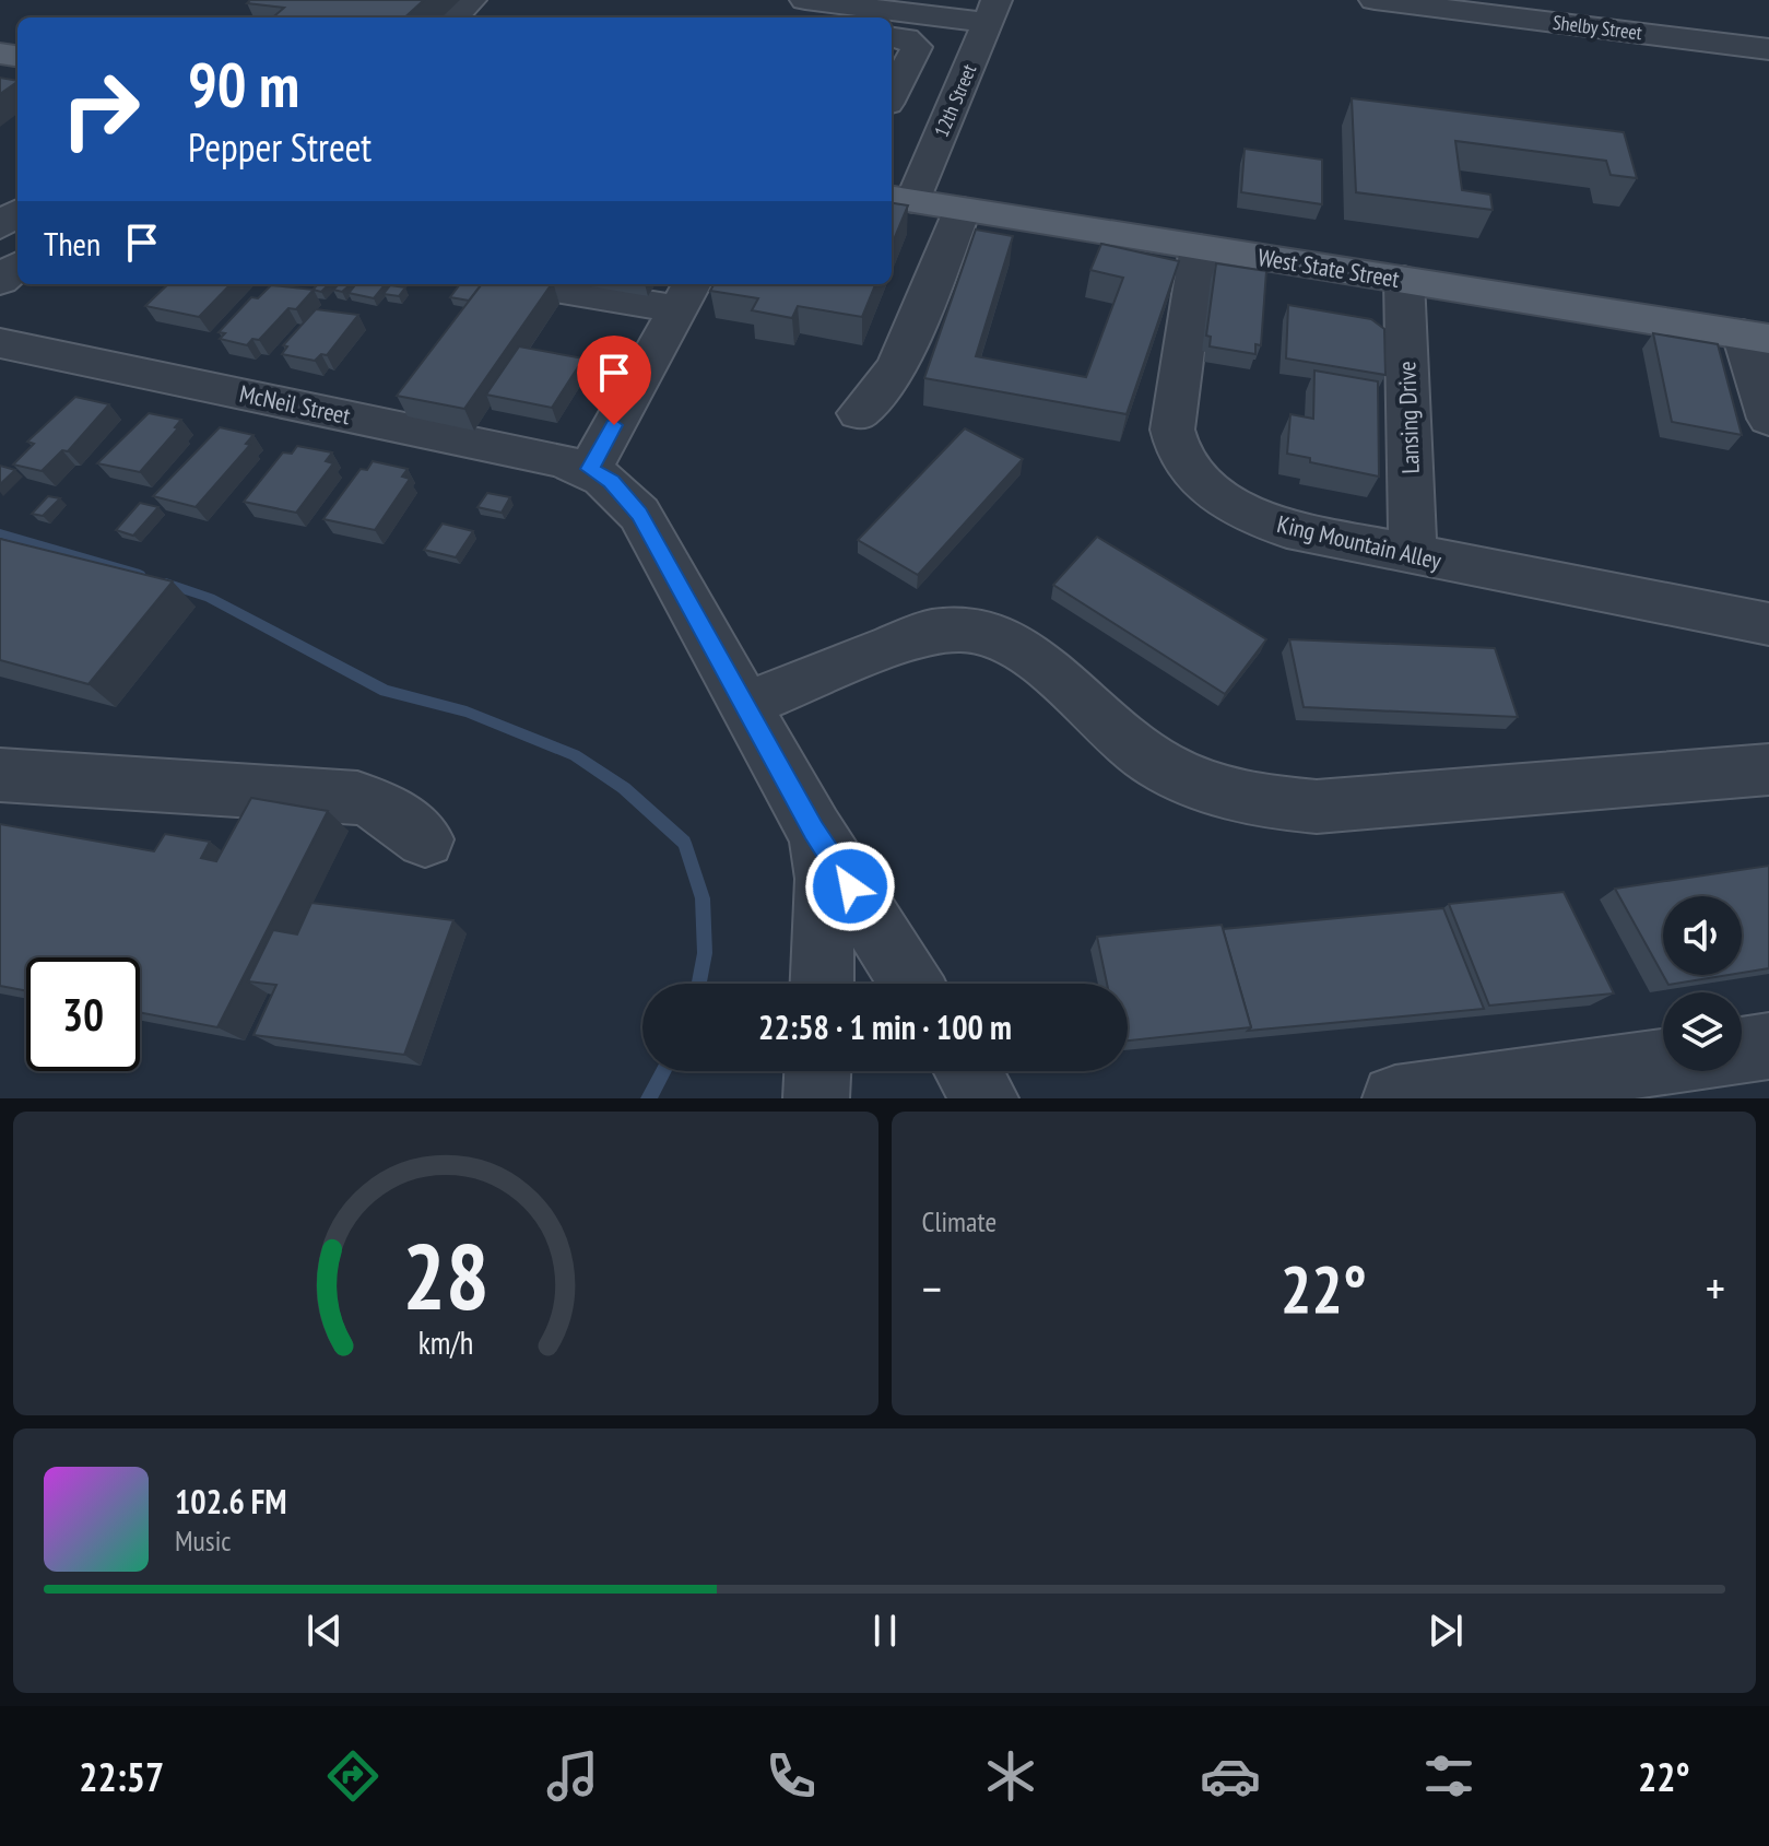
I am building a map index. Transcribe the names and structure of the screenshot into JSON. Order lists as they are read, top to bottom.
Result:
{
  "streets": {
    "main road": ["West State Street"],
    "street": [
      "Shelby Street",
      "12th Street",
      "McNeil Street",
      "Lansing Drive",
      "King Mountain Alley"
    ]
  },
  "crossings": [
    ["12th Street", "West State Street"],
    ["West State Street", "Lansing Drive"],
    ["West State Street", "King Mountain Alley"],
    ["Lansing Drive", "King Mountain Alley"]
  ],
  "page": {
    "turn": ["90 m", "Pepper Street"],
    "then": "Then",
    "limit": "30",
    "trip": "22:58 · 1 min · 100 m",
    "tile": "Climate",
    "heat": ["−", "22°", "+"],
    "song": ["102.6 FM", "Music"],
    "tabs": ["22:57", "22°"],
    "gauge": ["28", "km/h"]
  }
}
